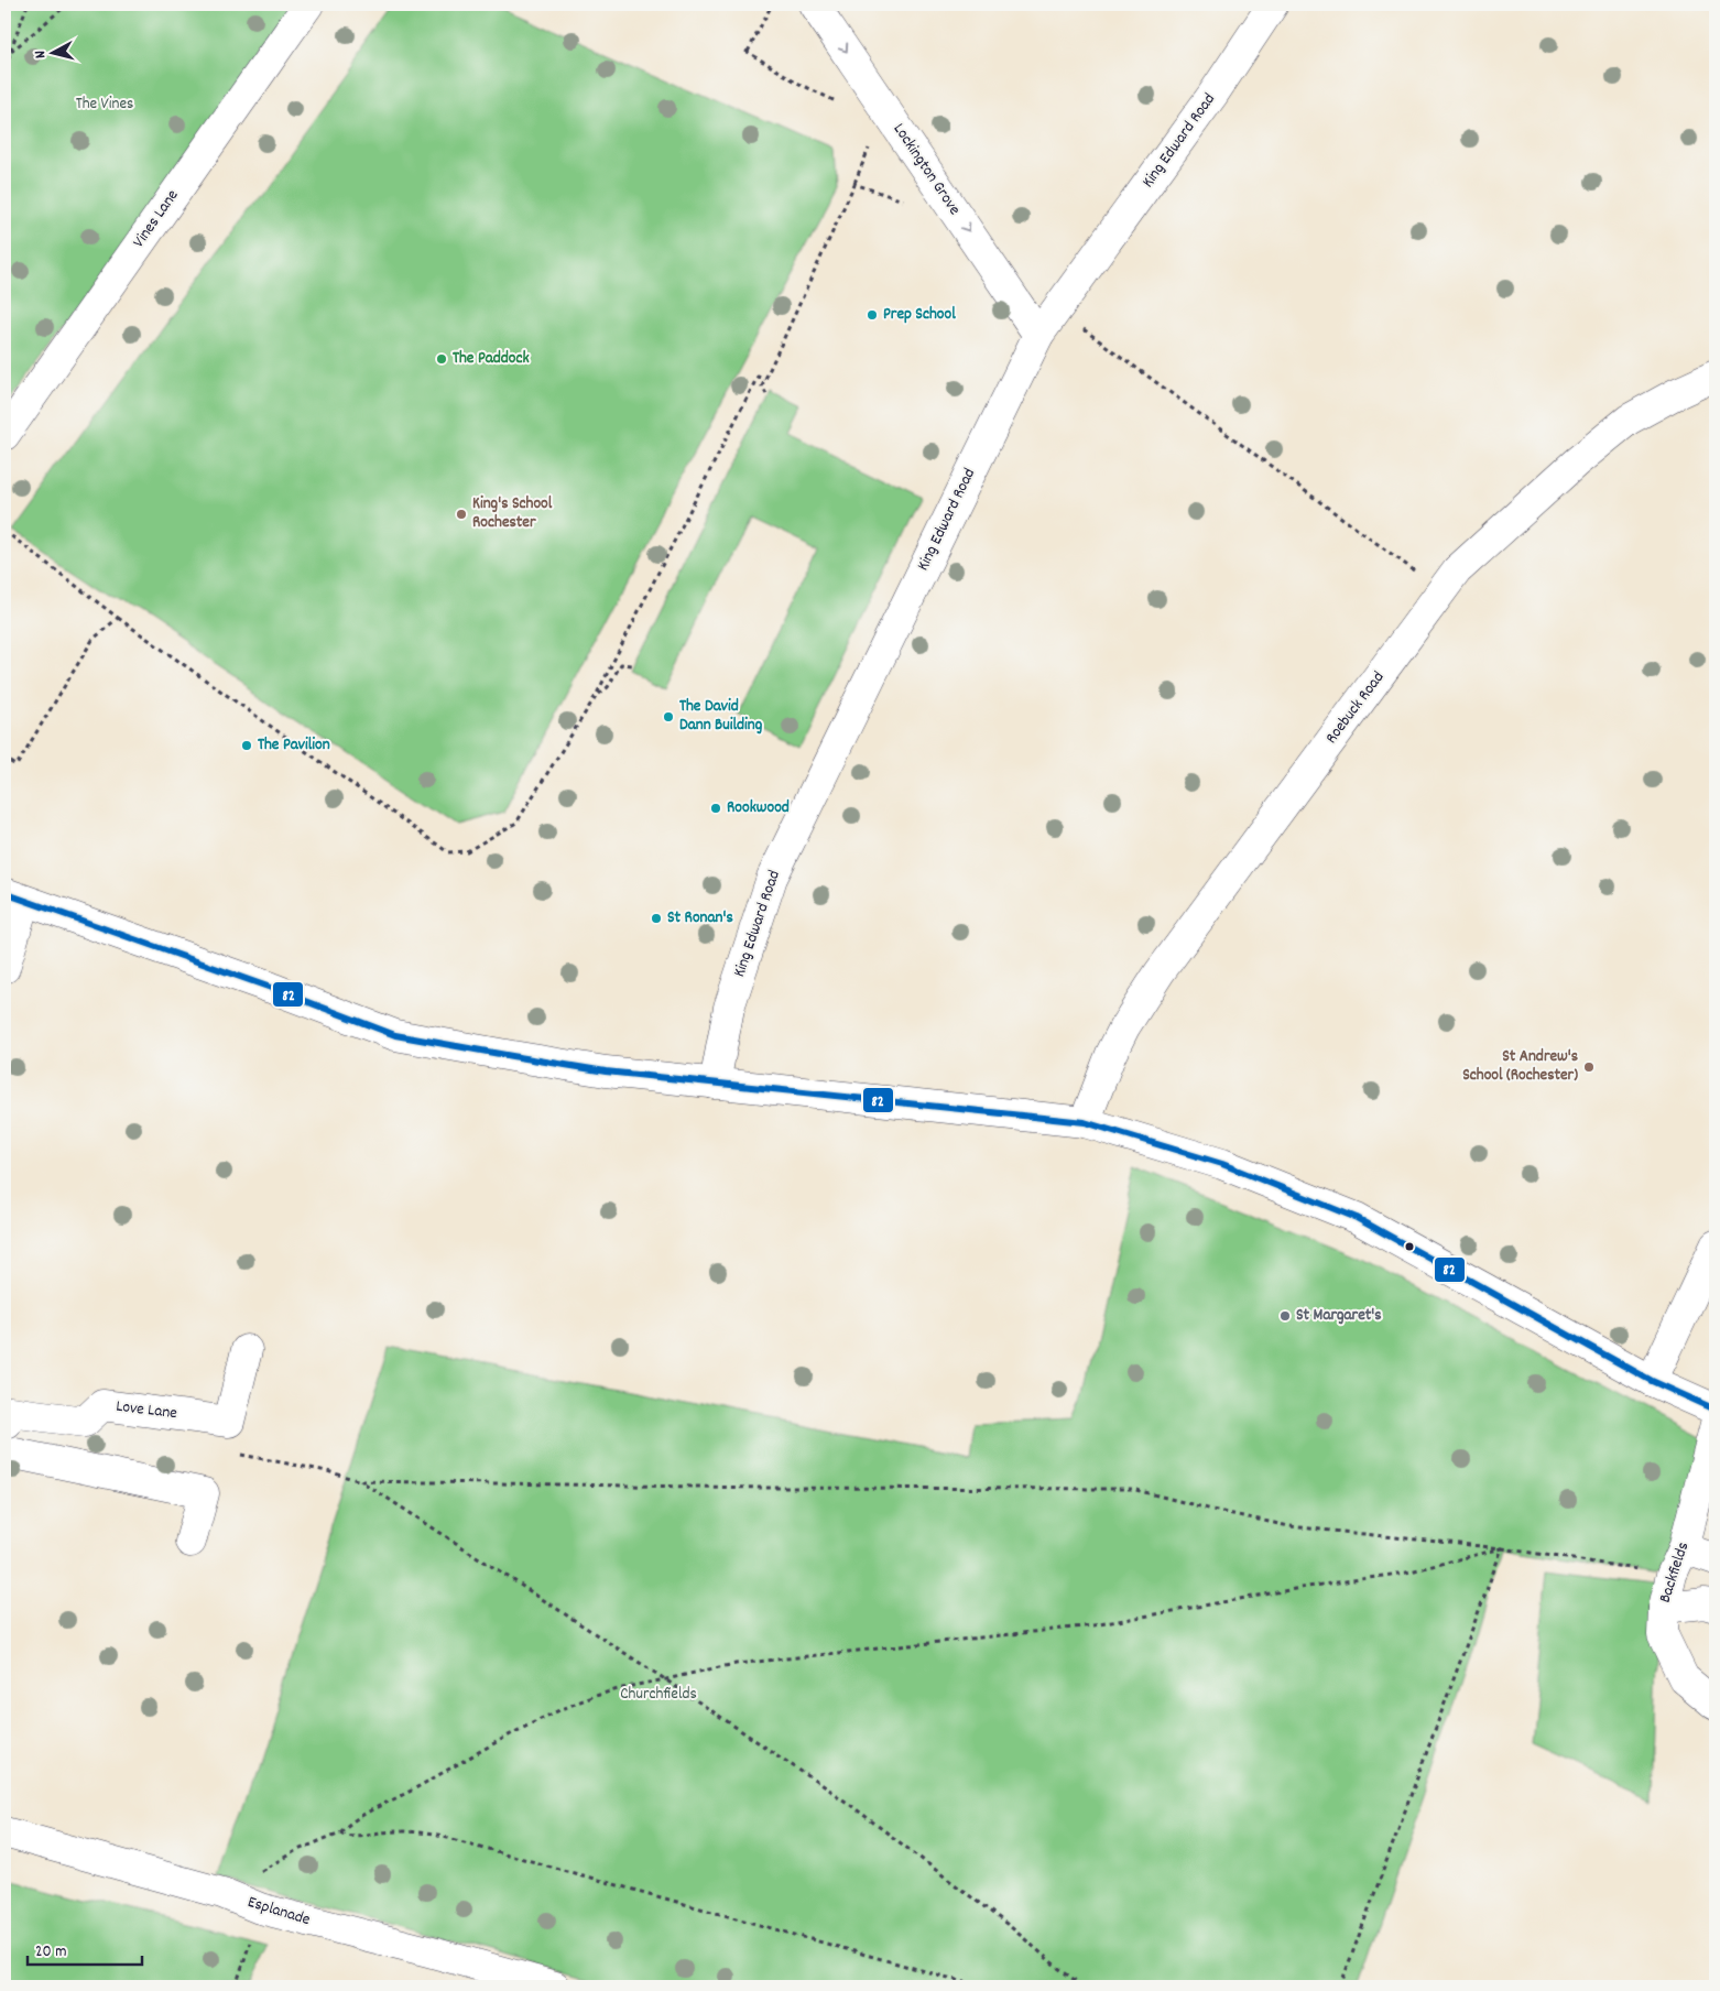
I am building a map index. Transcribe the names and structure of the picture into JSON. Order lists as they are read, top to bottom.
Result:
{
  "streets": {
    "street": [
      "King Edward Road",
      "Lockington Grove",
      "Vines Lane",
      "Roebuck Road",
      "Love Lane",
      "Backfields",
      "Esplanade"
    ]
  },
  "crossings": [
    ["King Edward Road", "Lockington Grove"]
  ],
  "one_way": ["Lockington Grove"],
  "parks": ["The Vines", "Churchfields"],
  "places": [
    "Prep School",
    "The Paddock",
    "King's School Rochester",
    "The David Dann Building",
    "The Pavilion",
    "Rookwood",
    "St Ronan's",
    "St Andrew's School (Rochester)",
    "St Margaret's"
  ],
  "lines": ["transit line 82"],
  "scale_bar": "20 m",
  "north": "left"
}
